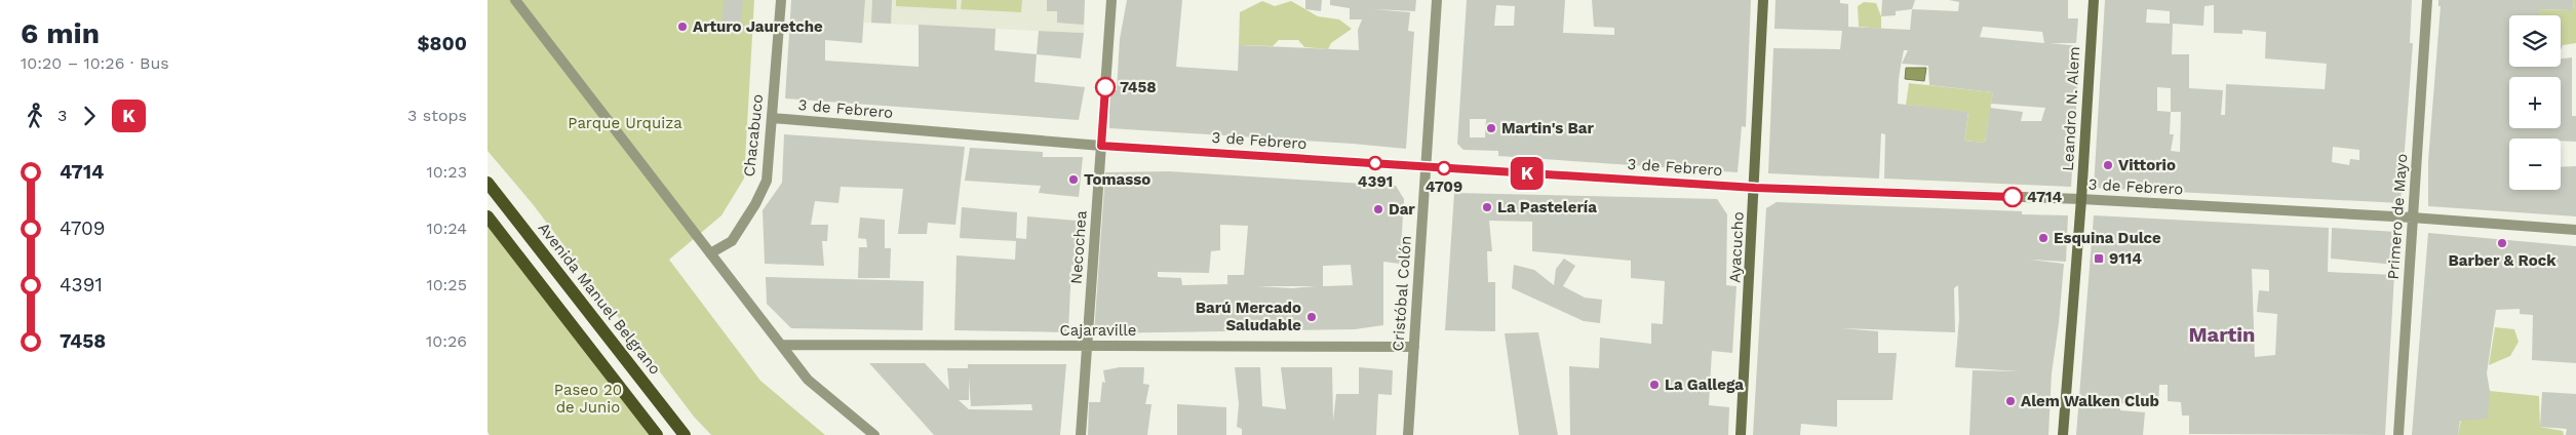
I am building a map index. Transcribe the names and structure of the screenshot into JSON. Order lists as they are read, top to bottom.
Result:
{
  "streets": {
    "main road": ["Leandro N. Alem", "Ayacucho", "Avenida Manuel Belgrano"],
    "street": [
      "3 de Febrero",
      "Chacabuco",
      "Primero de Mayo",
      "Necochea",
      "Cristóbal Colón",
      "Cajaraville"
    ]
  },
  "crossings": [
    ["3 de Febrero", "Leandro N. Alem"],
    ["3 de Febrero", "Chacabuco"],
    ["3 de Febrero", "Primero de Mayo"],
    ["3 de Febrero", "Necochea"],
    ["3 de Febrero", "Ayacucho"],
    ["3 de Febrero", "Cristóbal Colón"],
    ["Necochea", "Cajaraville"],
    ["Cristóbal Colón", "Cajaraville"]
  ],
  "districts": ["Martin"],
  "parks": ["Parque Urquiza", "Paseo 20 de Junio"],
  "places": {
    "other": [
      "Arturo Jauretche",
      "7458",
      "Martin's Bar",
      "4391",
      "Vittorio",
      "4709",
      "Tomasso",
      "4714",
      "La Pastelería",
      "Dar",
      "Esquina Dulce",
      "Barber & Rock",
      "Barú Mercado Saludable",
      "La Gallega",
      "Alem Walken Club"
    ],
    "transit": ["9114"]
  },
  "lines": ["bus line K"],
  "page": {
    "heading": ["6 min", "10:20 – 10:26 · Bus", "$800"],
    "on_map": "K",
    "map_buttons": ["+", "−"],
    "legs": ["3", "K", "3 stops"],
    "list": [
      {
        "name": "4714",
        "value": "10:23"
      },
      {
        "name": "4709",
        "value": "10:24"
      },
      {
        "name": "4391",
        "value": "10:25"
      },
      {
        "name": "7458",
        "value": "10:26"
      }
    ]
  }
}
